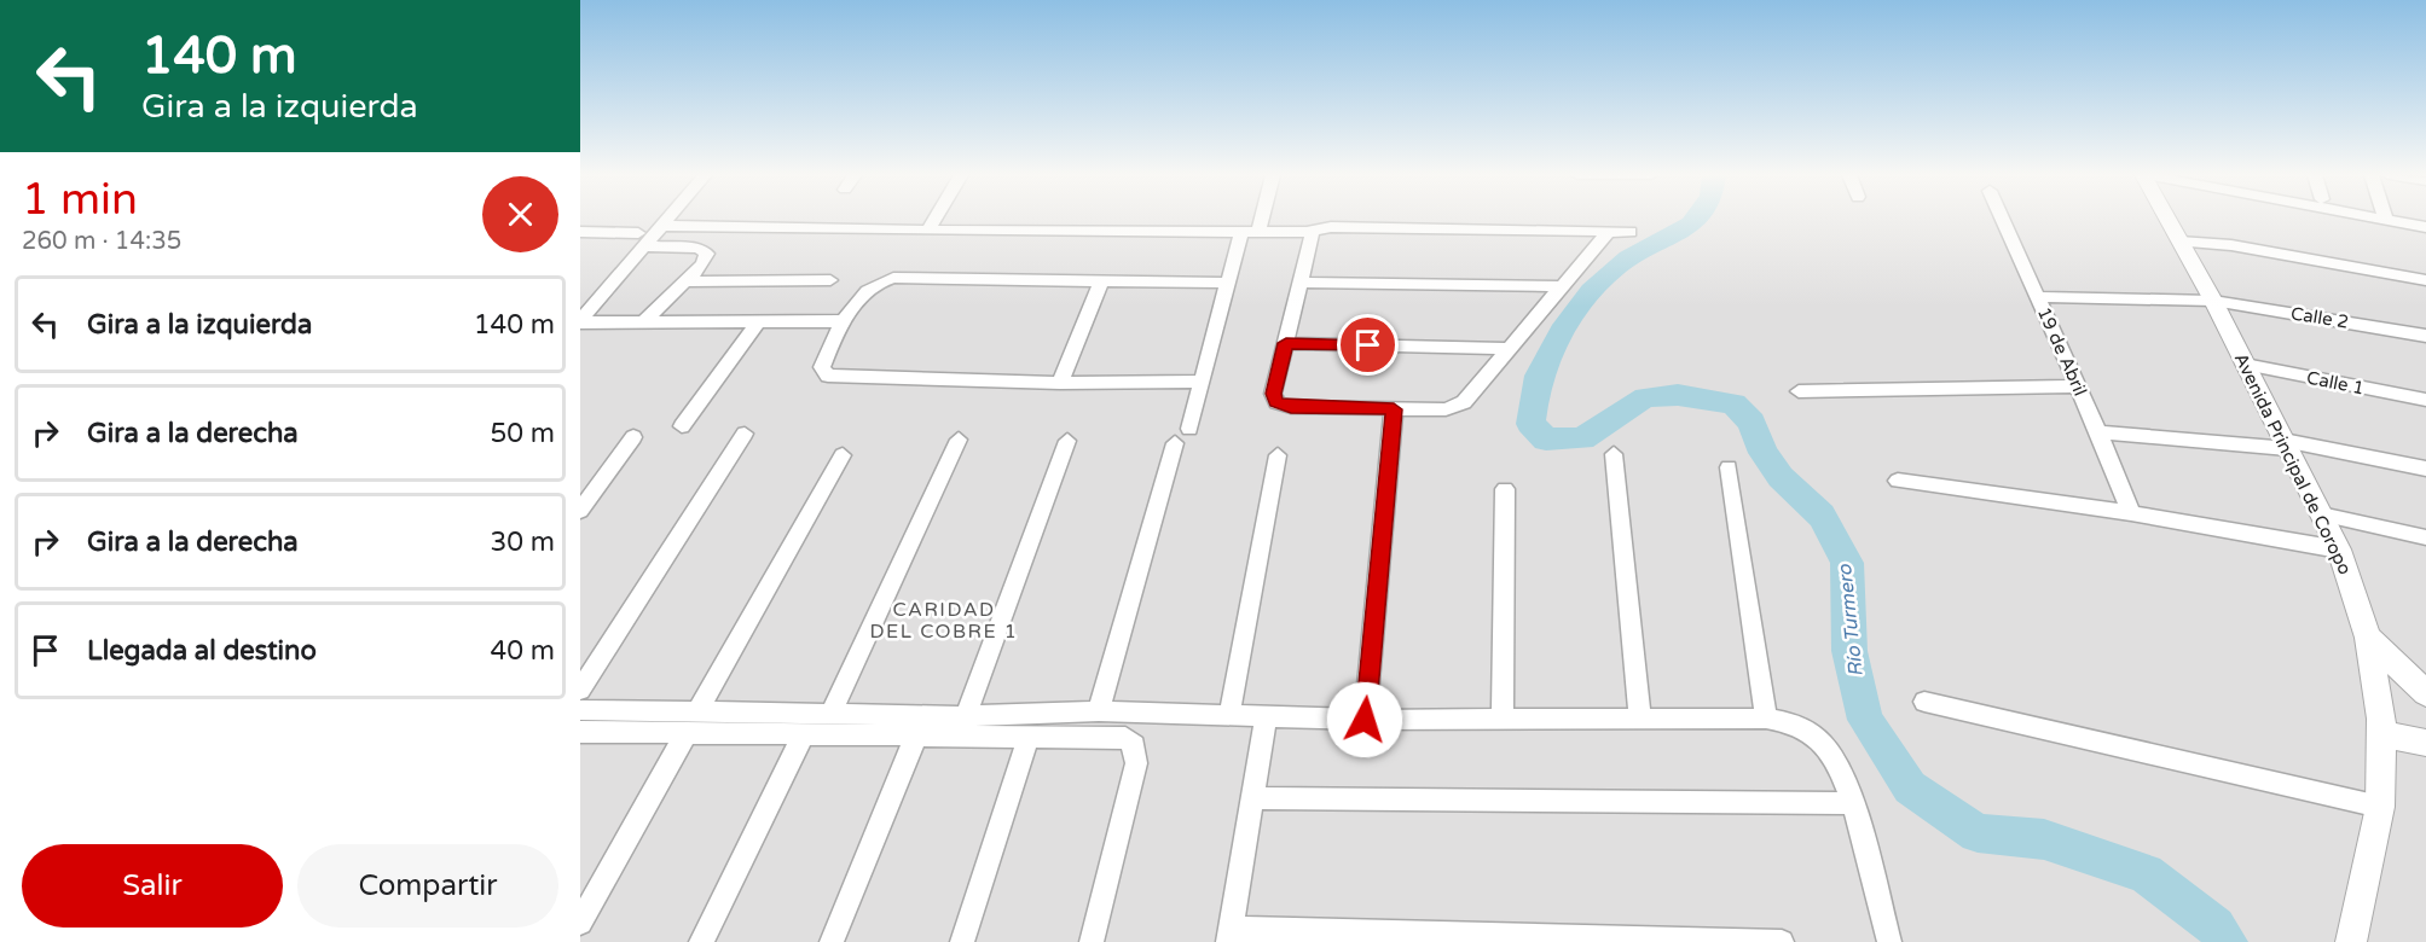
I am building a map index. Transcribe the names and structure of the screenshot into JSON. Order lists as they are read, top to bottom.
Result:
{
  "streets": {
    "street": [
      "Calle 2",
      "19 de Abril",
      "Calle 1",
      "Avenida Principal de Coropo"
    ]
  },
  "crossings": [
    ["Calle 2", "19 de Abril"],
    ["Calle 2", "Avenida Principal de Coropo"],
    ["Calle 1", "Avenida Principal de Coropo"]
  ],
  "districts": ["CARIDAD DEL COBRE 1"],
  "water": ["Río Turmero"],
  "page": {
    "turn": ["140 m", "Gira a la izquierda"],
    "heading": ["1 min", "260 m · 14:35"],
    "list": [
      {
        "name": "Gira a la izquierda",
        "value": "140 m"
      },
      {
        "name": "Gira a la derecha",
        "value": "50 m"
      },
      {
        "name": "Gira a la derecha",
        "value": "30 m"
      },
      {
        "name": "Llegada al destino",
        "value": "40 m"
      }
    ],
    "buttons": ["Salir", "Compartir"]
  }
}
